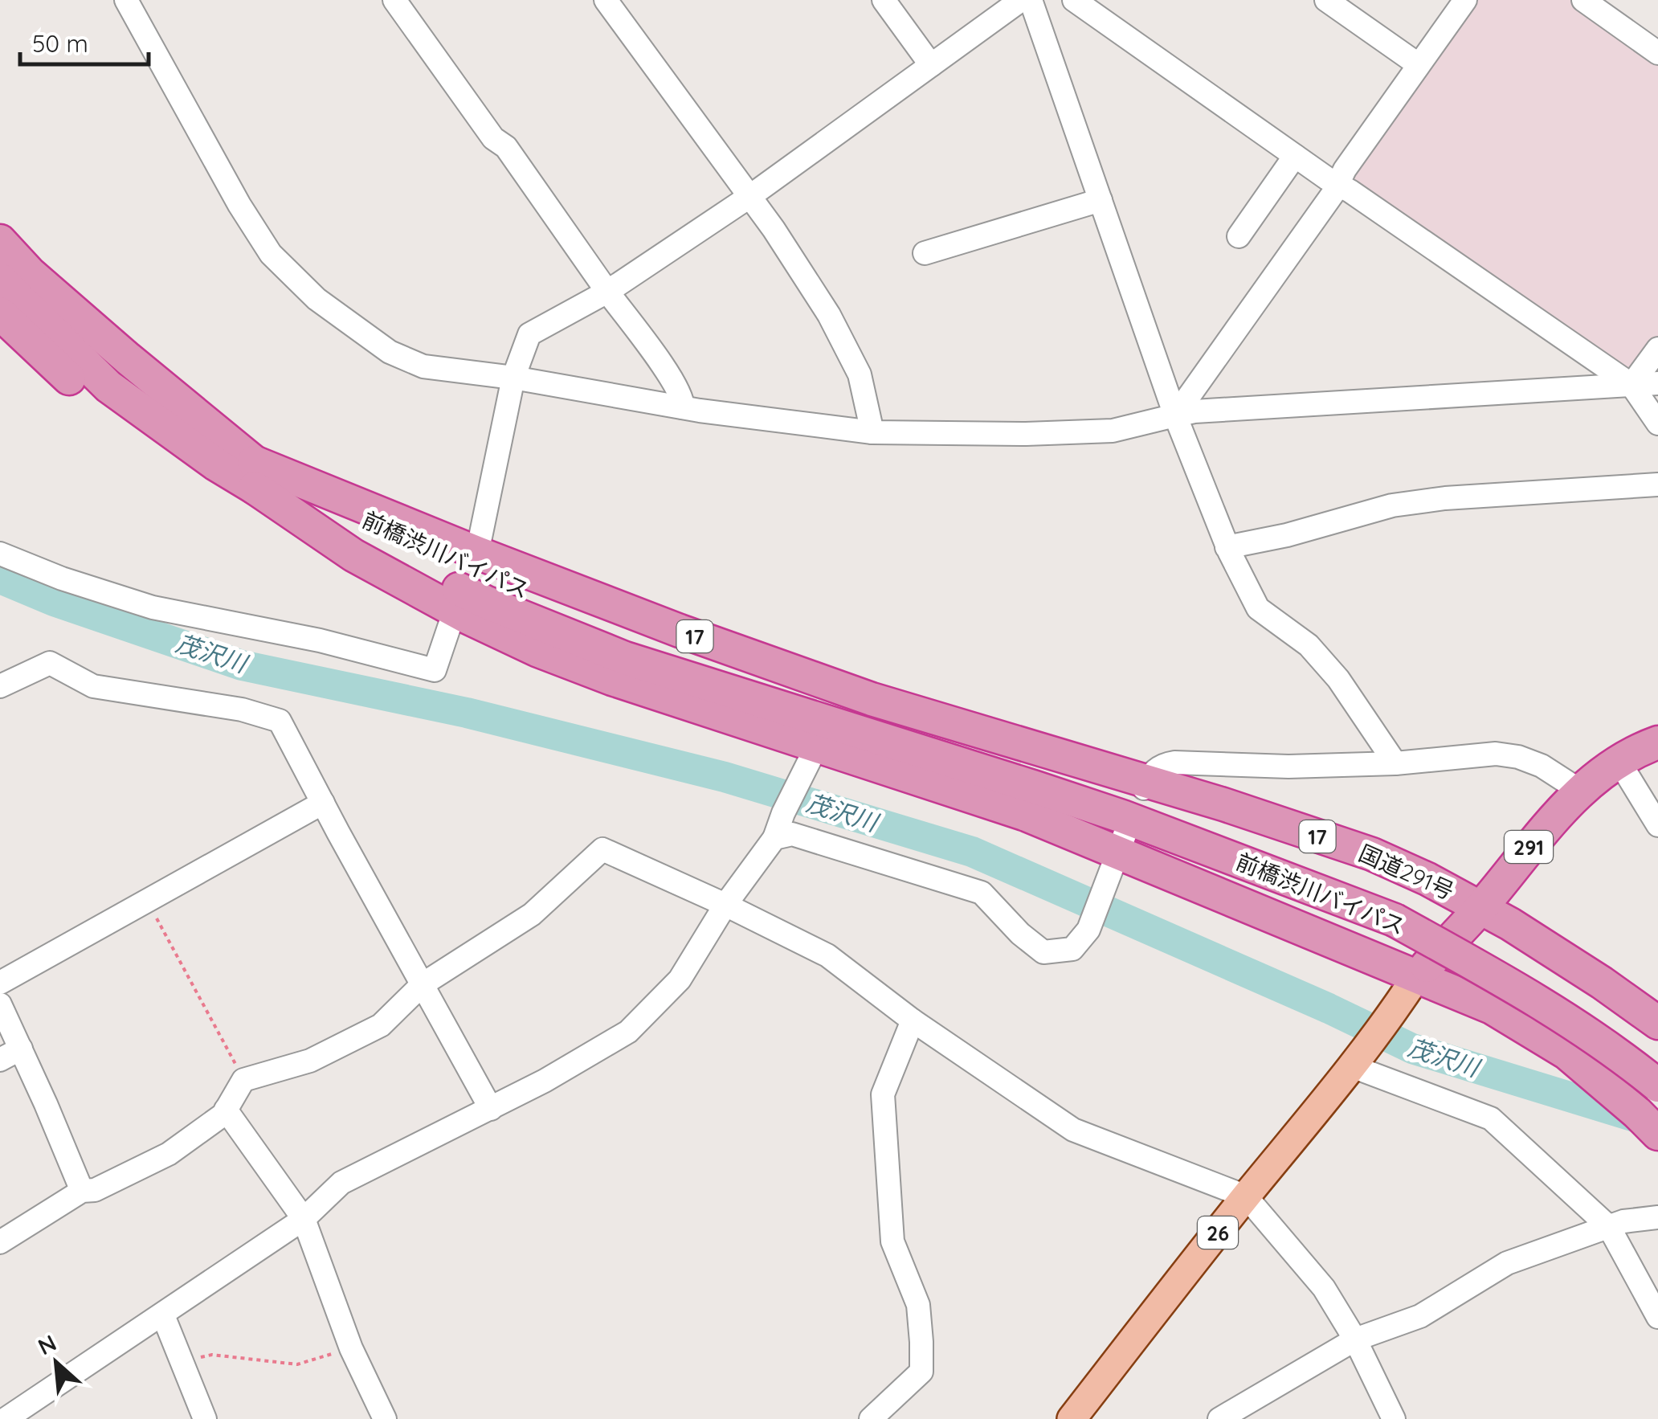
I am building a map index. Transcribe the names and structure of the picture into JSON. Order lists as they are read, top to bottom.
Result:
{
  "streets": {
    "highway": [
      "前橋渋川バイパス",
      "17",
      "291",
      "国道291号"
    ],
    "main road": ["26"]
  },
  "crossings": [
    ["前橋渋川バイパス", "17"],
    ["17", "国道291号"],
    ["17", "26"],
    ["国道291号", "26"]
  ],
  "water": ["茂沢川"],
  "scale_bar": "50 m",
  "north": "top left"
}
